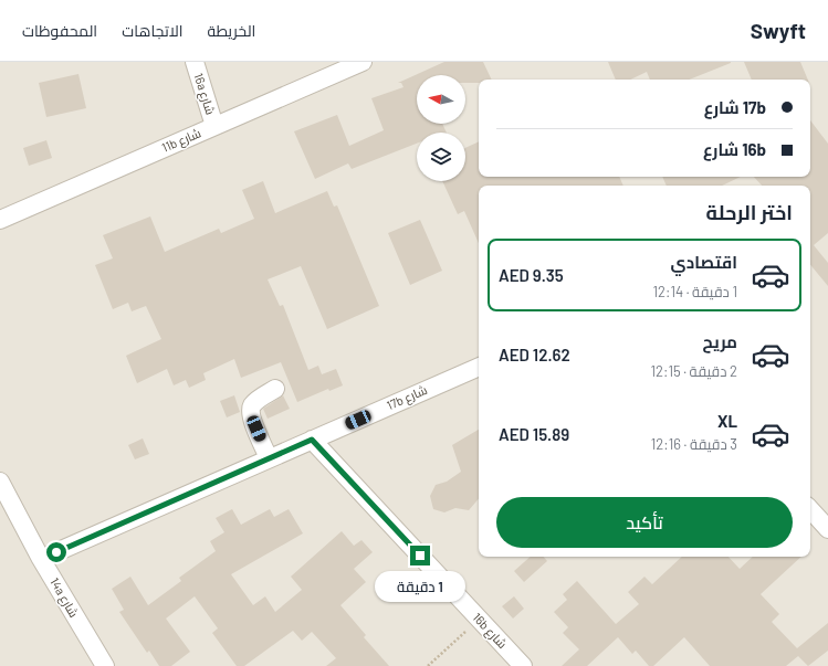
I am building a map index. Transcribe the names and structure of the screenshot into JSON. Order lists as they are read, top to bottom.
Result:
{
  "streets": {
    "street": [
      "16a شارع",
      "11b شارع",
      "17b شارع",
      "14a شارع",
      "16b شارع"
    ]
  },
  "crossings": [
    ["16a شارع", "11b شارع"],
    ["17b شارع", "14a شارع"],
    ["17b شارع", "16b شارع"]
  ],
  "north": "left",
  "page": {
    "header": "Swyft",
    "nav": ["الخريطة", "الاتجاهات", "المحفوظات"],
    "banner": ["17b شارع", "16b شارع"],
    "heading": "اختر الرحلة",
    "list": [
      {
        "name": "اقتصادي",
        "note": "1 دقيقة · 12:14",
        "value": "AED 9.35"
      },
      {
        "name": "مريح",
        "note": "2 دقيقة · 12:15",
        "value": "AED 12.62"
      },
      {
        "name": "XL",
        "note": "3 دقيقة · 12:16",
        "value": "AED 15.89"
      }
    ],
    "buttons": "تأكيد",
    "bubble": "1 دقيقة"
  }
}
